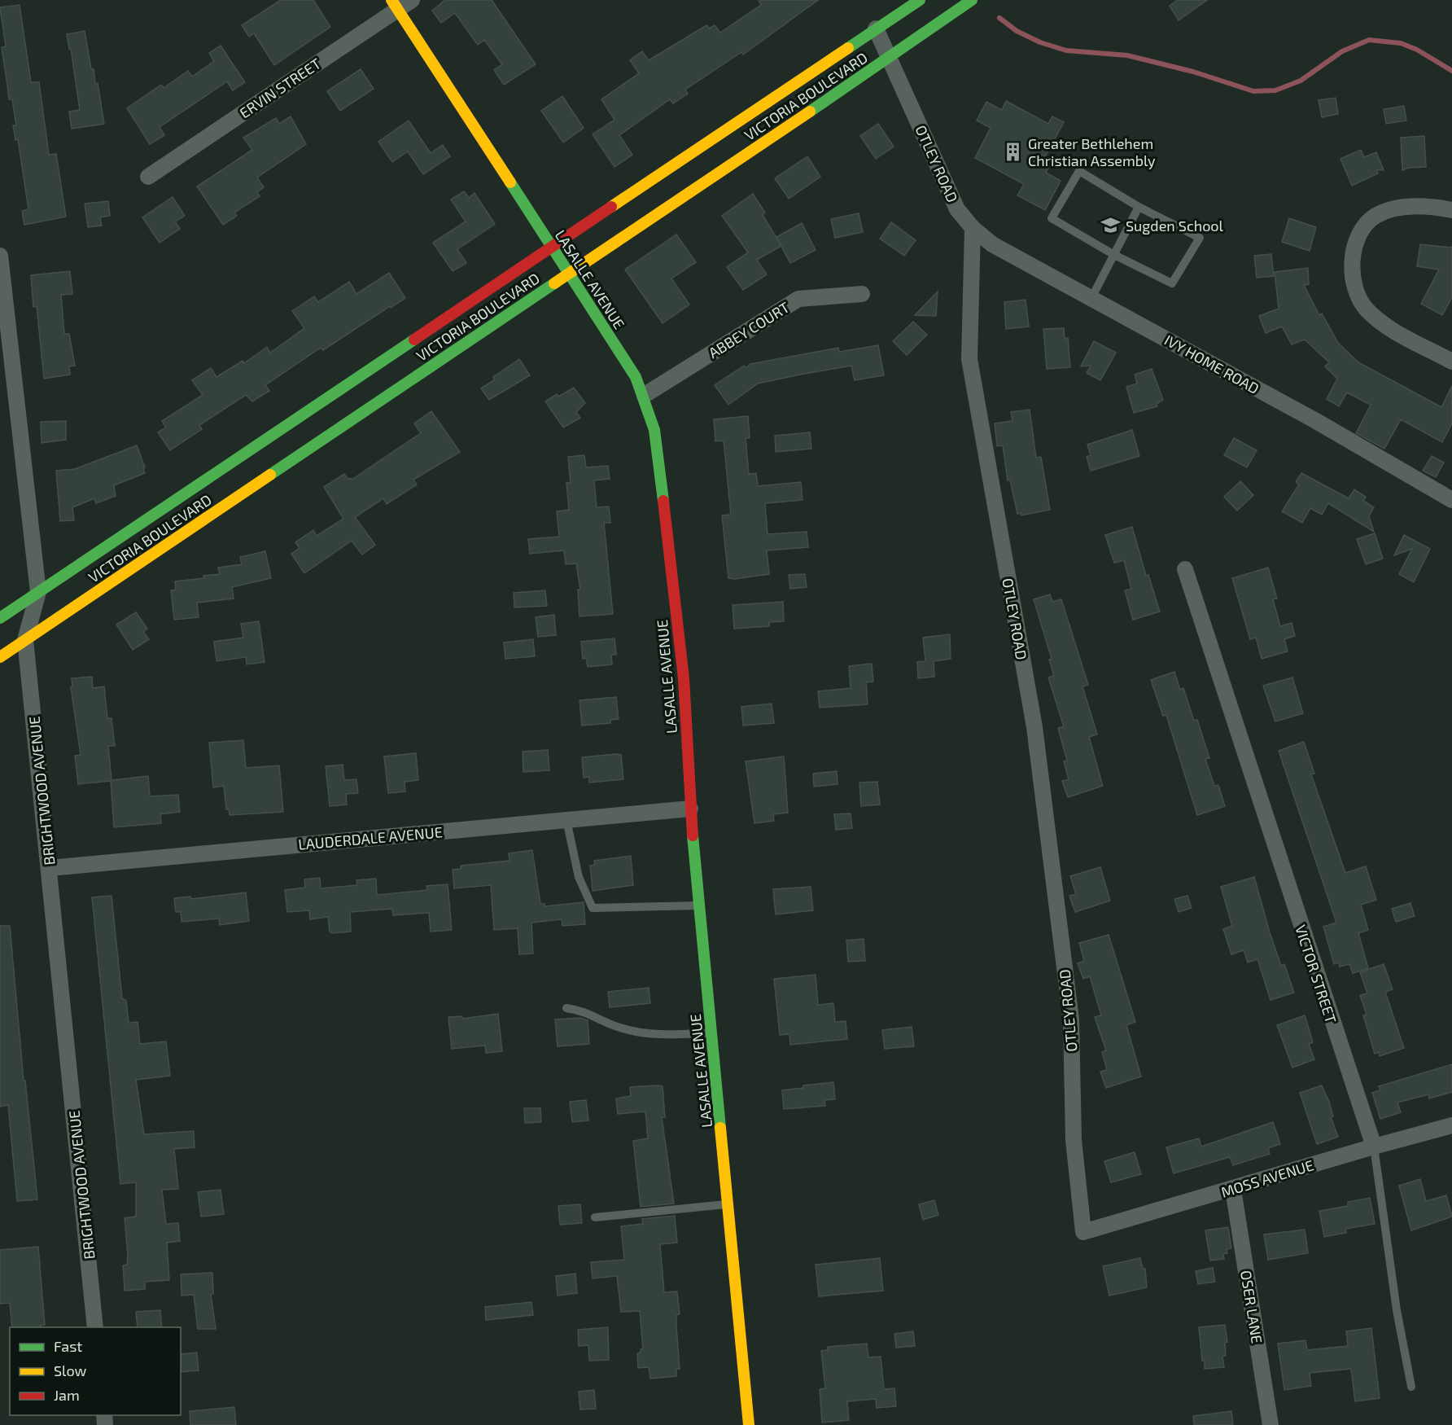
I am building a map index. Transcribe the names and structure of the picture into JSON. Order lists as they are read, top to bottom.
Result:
{
  "streets": {
    "main road": ["VICTORIA BOULEVARD", "LASALLE AVENUE"],
    "street": [
      "ERVIN STREET",
      "OTLEY ROAD",
      "ABBEY COURT",
      "IVY HOME ROAD",
      "BRIGHTWOOD AVENUE",
      "LAUDERDALE AVENUE",
      "VICTOR STREET",
      "MOSS AVENUE",
      "OSER LANE"
    ]
  },
  "crossings": [
    ["ERVIN STREET", "LASALLE AVENUE"],
    ["VICTORIA BOULEVARD", "OTLEY ROAD"],
    ["VICTORIA BOULEVARD", "LASALLE AVENUE"],
    ["VICTORIA BOULEVARD", "BRIGHTWOOD AVENUE"],
    ["OTLEY ROAD", "IVY HOME ROAD"],
    ["OTLEY ROAD", "MOSS AVENUE"],
    ["LASALLE AVENUE", "ABBEY COURT"],
    ["LASALLE AVENUE", "LAUDERDALE AVENUE"],
    ["BRIGHTWOOD AVENUE", "LAUDERDALE AVENUE"],
    ["VICTOR STREET", "MOSS AVENUE"],
    ["MOSS AVENUE", "OSER LANE"]
  ],
  "places": {
    "building": ["Greater Bethlehem Christian Assembly"],
    "school or university": ["Sugden School"]
  },
  "legend": ["Fast", "Slow", "Jam"]
}
